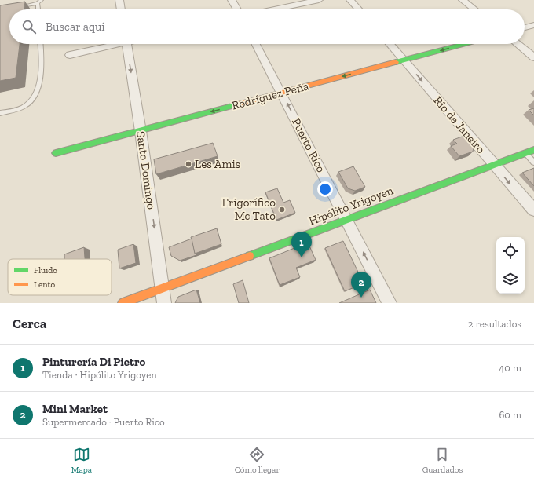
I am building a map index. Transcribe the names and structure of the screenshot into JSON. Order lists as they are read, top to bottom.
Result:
{
  "streets": {
    "street": [
      "Rodríguez Peña",
      "Río de Janeiro",
      "Puerto Rico",
      "Santo Domingo",
      "Hipólito Yrigoyen"
    ]
  },
  "crossings": [
    ["Rodríguez Peña", "Río de Janeiro"],
    ["Rodríguez Peña", "Puerto Rico"],
    ["Rodríguez Peña", "Santo Domingo"],
    ["Río de Janeiro", "Hipólito Yrigoyen"],
    ["Puerto Rico", "Hipólito Yrigoyen"],
    ["Santo Domingo", "Hipólito Yrigoyen"]
  ],
  "one_way": [
    "Rodríguez Peña",
    "Río de Janeiro",
    "Puerto Rico",
    "Santo Domingo"
  ],
  "places": ["Les Amis", "Frigorífico Mc Tato"],
  "legend": ["Fluido", "Lento"],
  "page": {
    "search": "Buscar aquí",
    "pins": ["1", "2"],
    "heading": ["Cerca", "2 resultados"],
    "list": [
      {
        "mark": "1",
        "name": "Pinturería Di Pietro",
        "note": "Tienda · Hipólito Yrigoyen",
        "value": "40 m"
      },
      {
        "mark": "2",
        "name": "Mini Market",
        "note": "Supermercado · Puerto Rico",
        "value": "60 m"
      }
    ],
    "nav": ["Mapa", "Cómo llegar", "Guardados"]
  }
}
